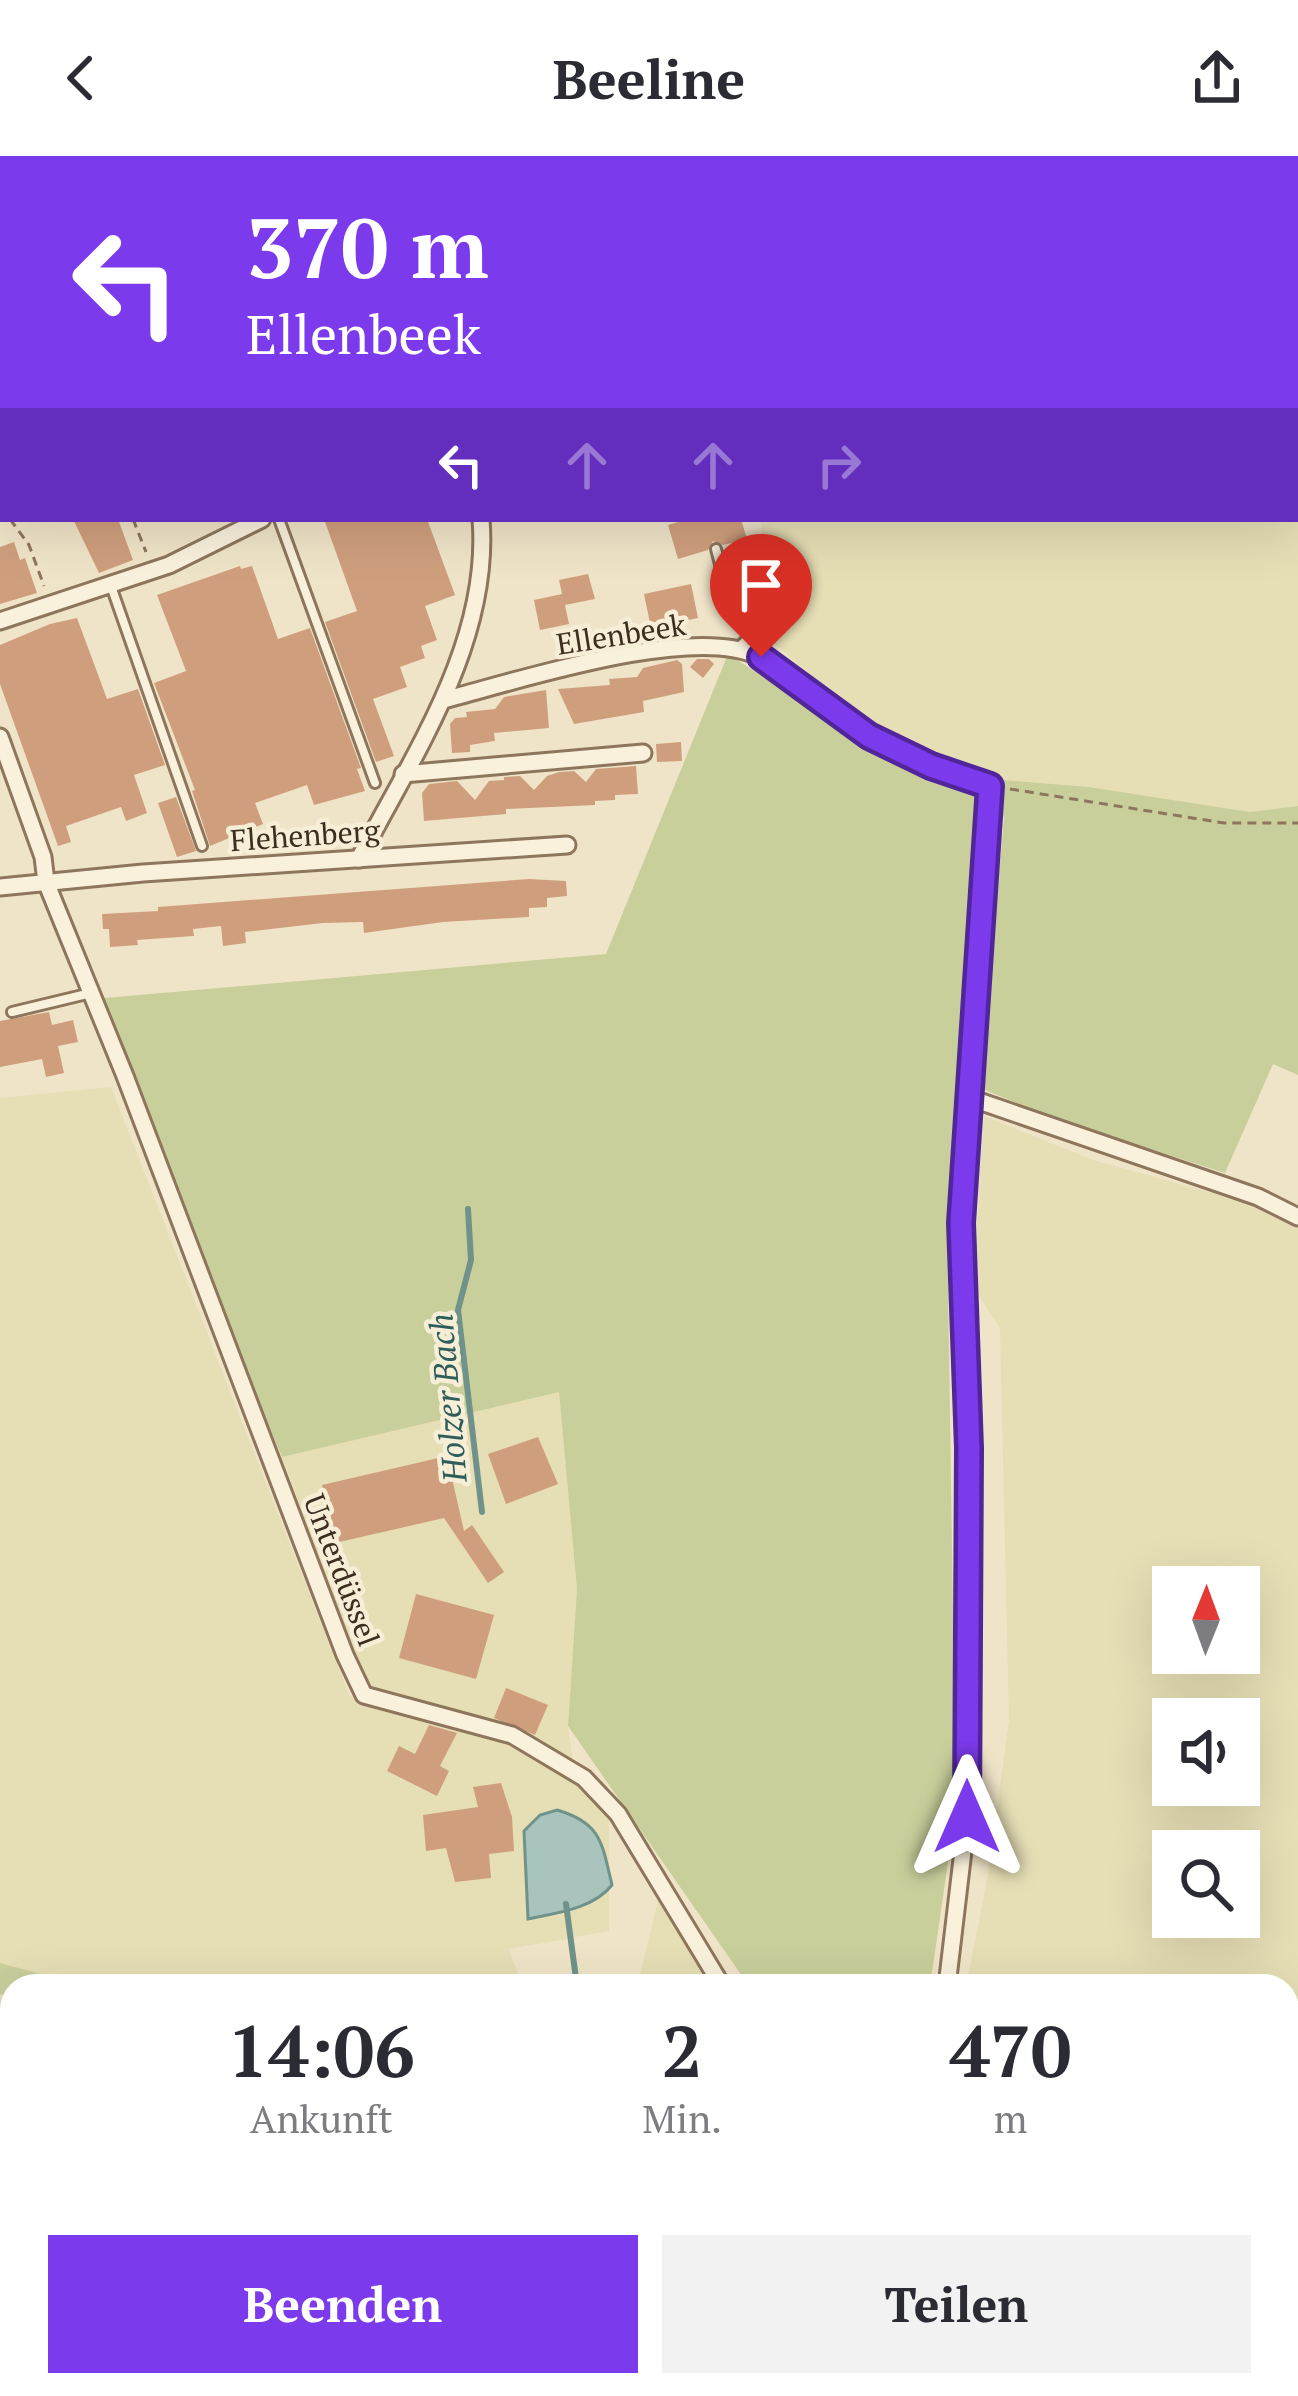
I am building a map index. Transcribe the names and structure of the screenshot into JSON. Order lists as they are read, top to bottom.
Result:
{
  "streets": {
    "street": ["Ellenbeek", "Flehenberg", "Unterdüssel"]
  },
  "water": ["Holzer Bach"],
  "north": "top",
  "page": {
    "header": "Beeline",
    "turn": ["370 m", "Ellenbeek"],
    "eta": [
      "14:06",
      "Ankunft",
      "2",
      "Min.",
      "470",
      "m"
    ],
    "buttons": ["Beenden", "Teilen"]
  }
}
